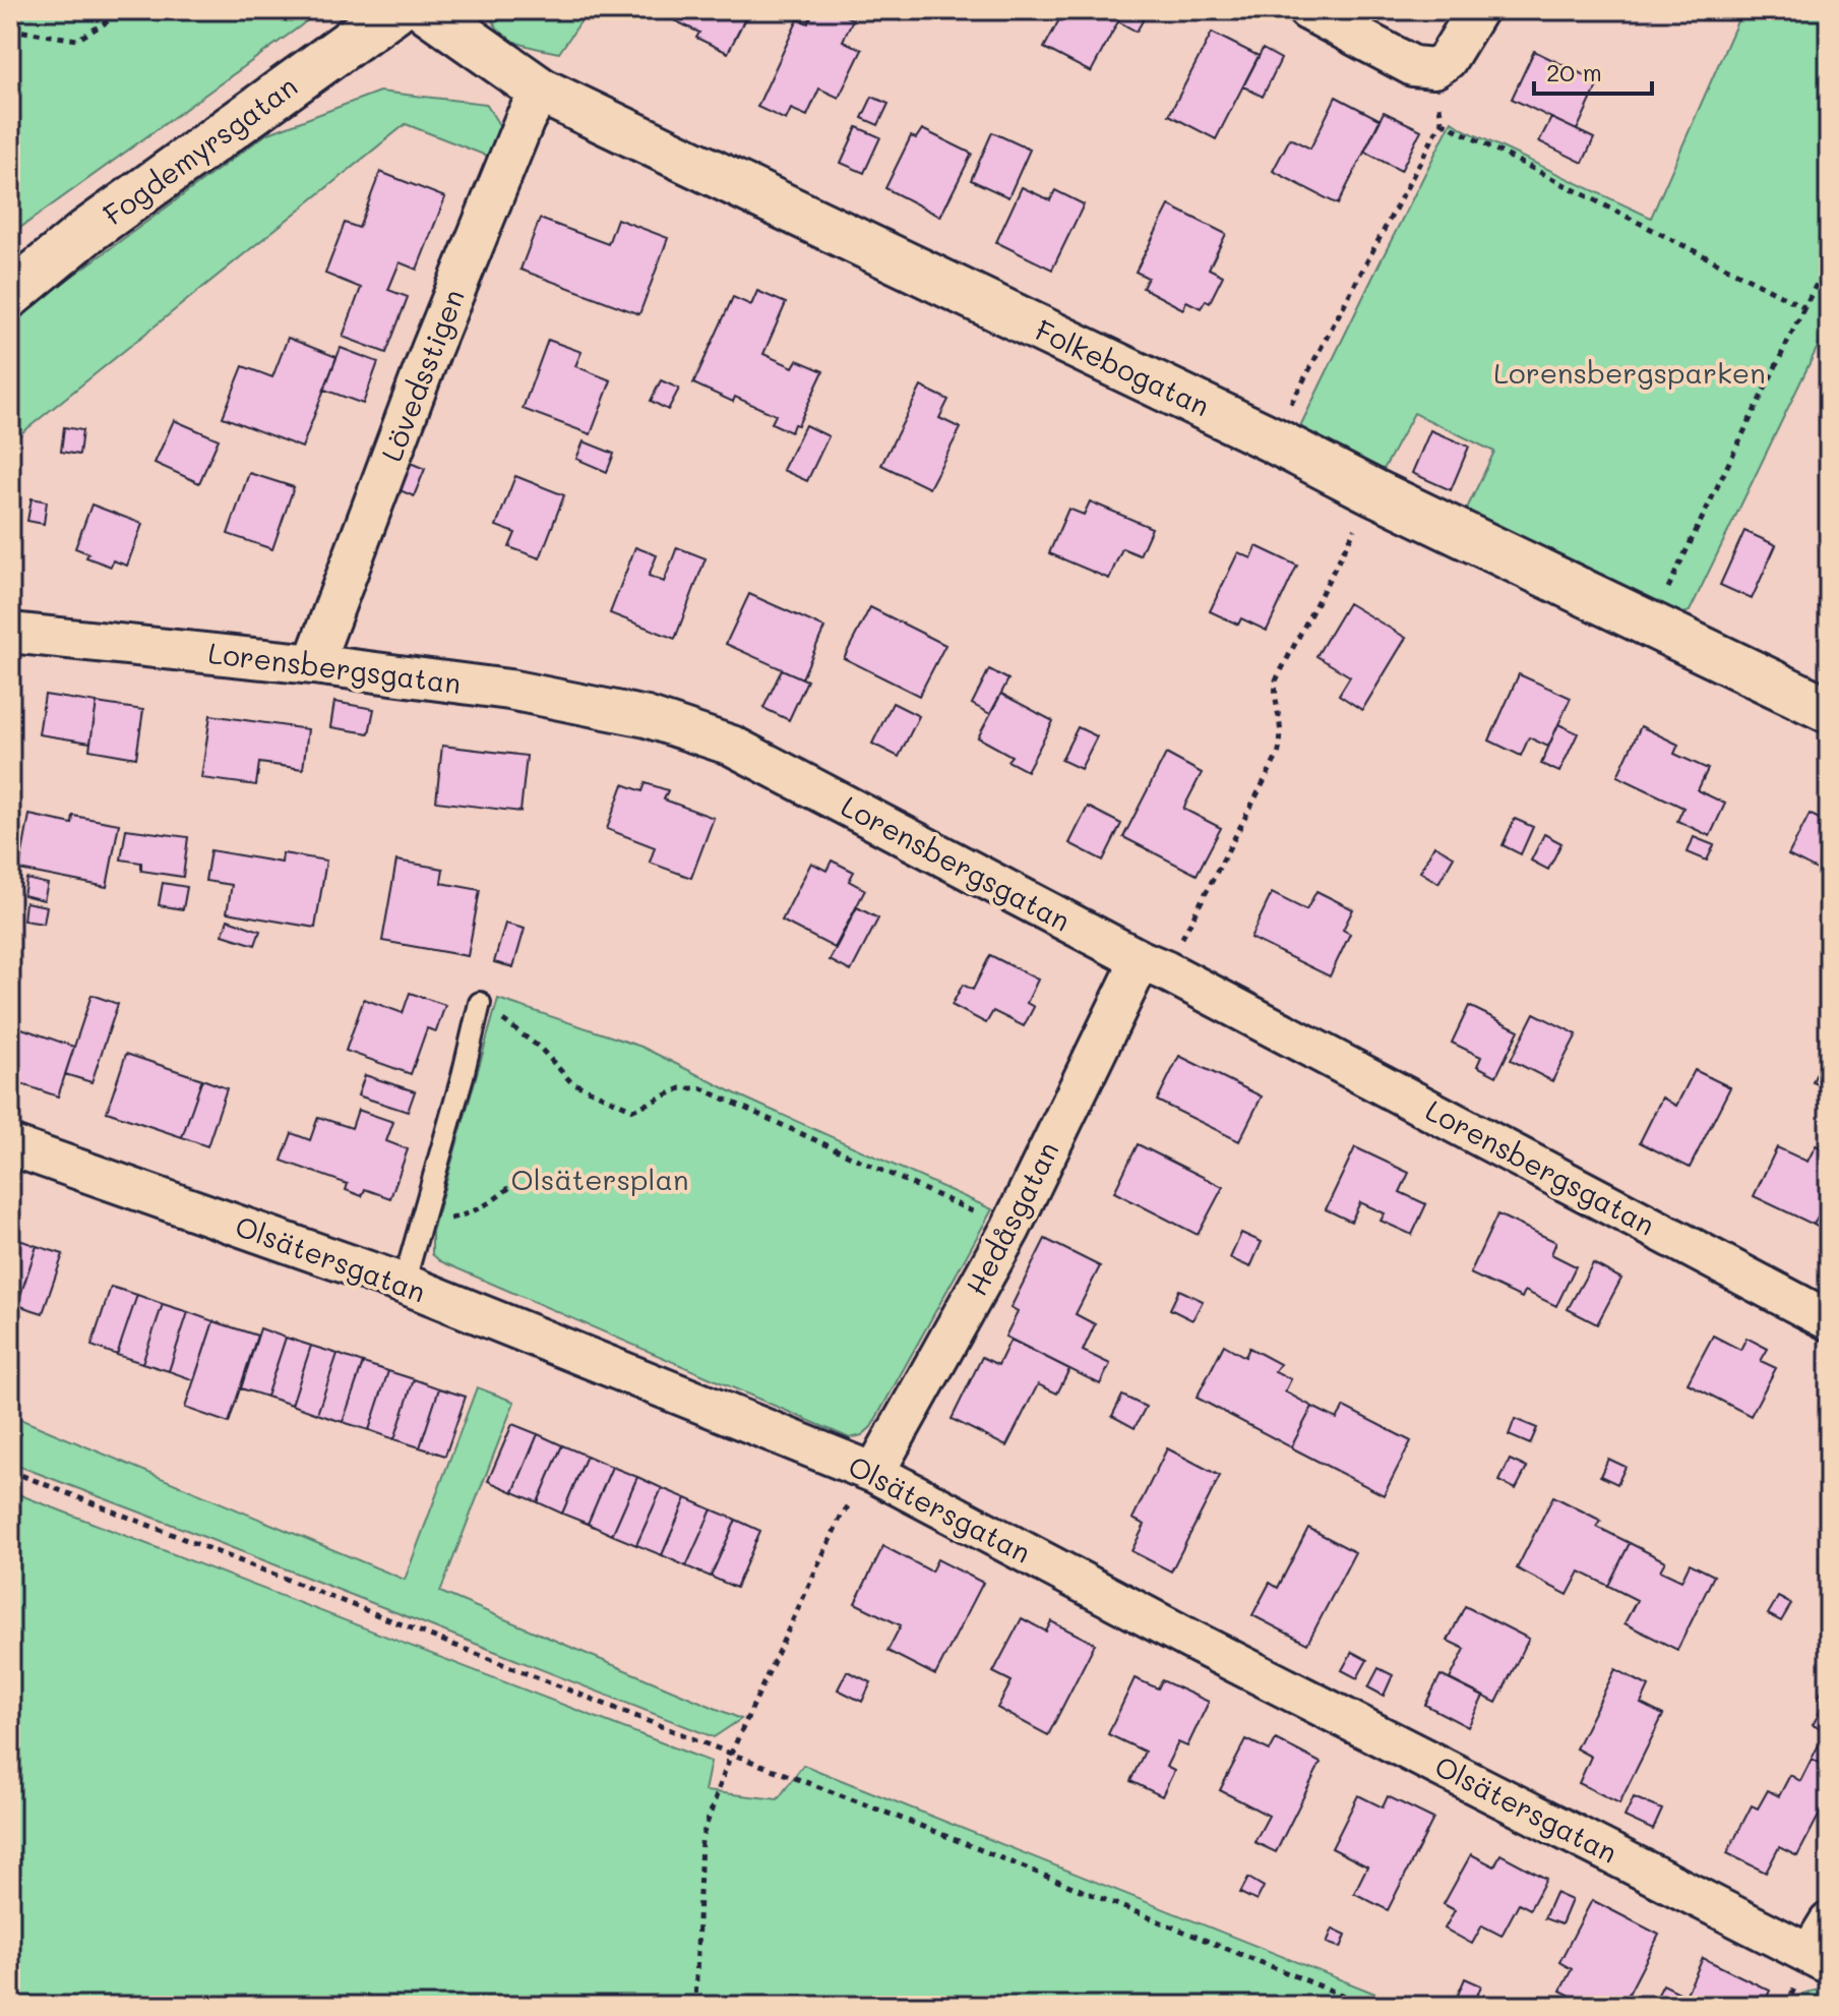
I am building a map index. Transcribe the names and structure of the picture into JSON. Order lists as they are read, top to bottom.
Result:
{
  "streets": {
    "street": [
      "Fogdemyrsgatan",
      "Folkebogatan",
      "Lövedsstigen",
      "Lorensbergsgatan",
      "Hedåsgatan",
      "Olsätersgatan"
    ]
  },
  "crossings": [
    ["Folkebogatan", "Lövedsstigen"],
    ["Lövedsstigen", "Lorensbergsgatan"],
    ["Lorensbergsgatan", "Hedåsgatan"],
    ["Hedåsgatan", "Olsätersgatan"]
  ],
  "parks": ["Lorensbergsparken", "Olsätersplan"],
  "scale_bar": "20 m"
}
